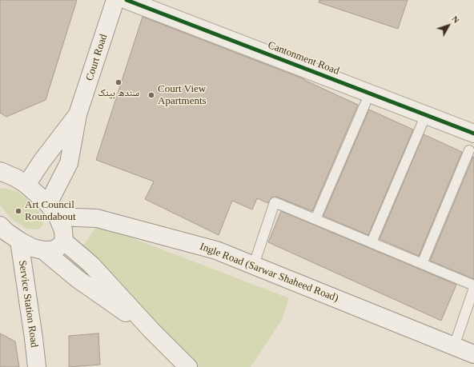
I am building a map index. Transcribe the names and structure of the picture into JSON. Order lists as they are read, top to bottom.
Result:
{
  "streets": {
    "main road": [
      "Court Road",
      "Cantonment Road",
      "Ingle Road (Sarwar Shaheed Road)",
      "Service Station Road"
    ]
  },
  "crossings": [
    ["Court Road", "Ingle Road (Sarwar Shaheed Road)"]
  ],
  "places": ["سندھ بینک", "Court View Apartments", "Art Council Roundabout"],
  "north": "top right"
}
